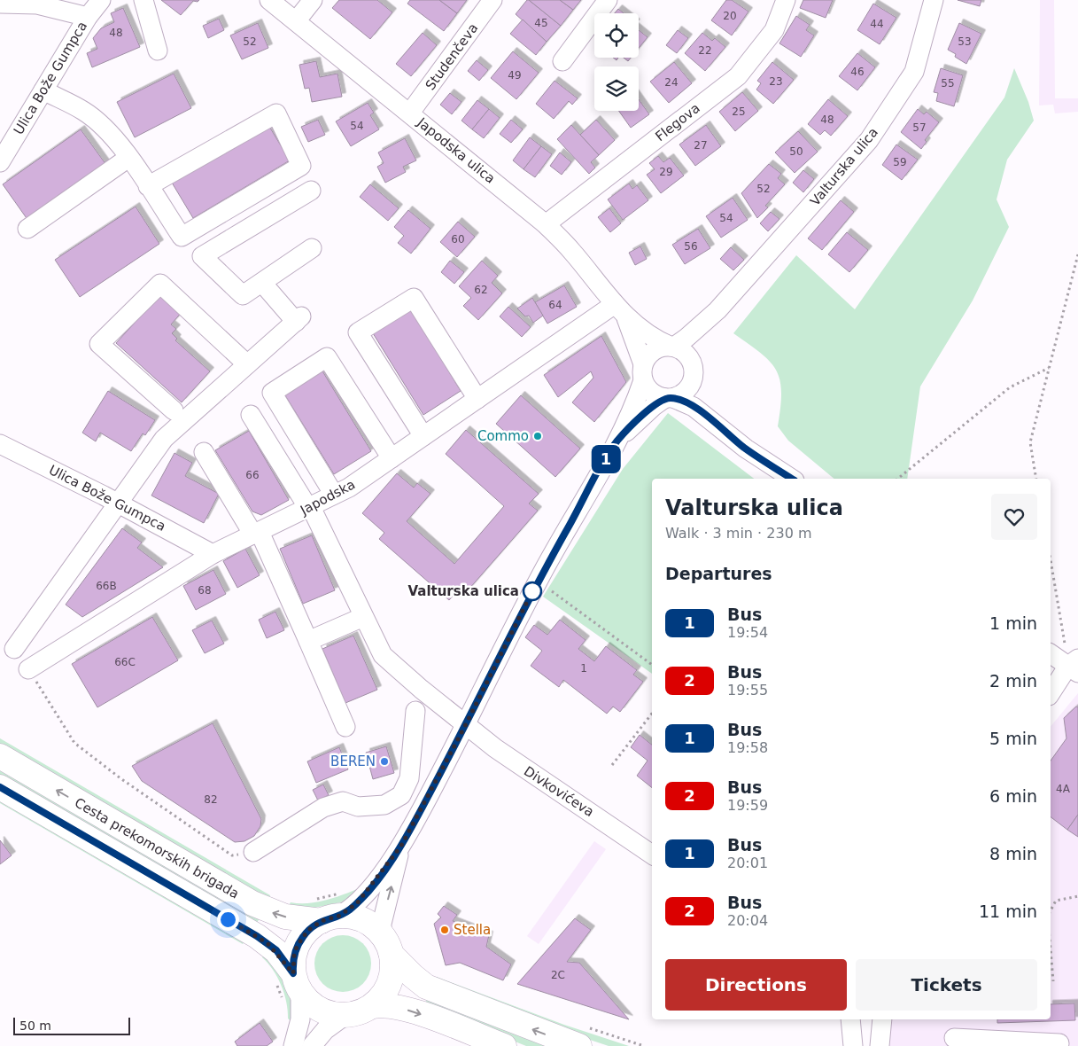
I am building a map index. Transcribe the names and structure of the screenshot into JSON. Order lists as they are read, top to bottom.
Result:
{
  "streets": {
    "main road": ["Cesta prekomorskih brigada"],
    "street": [
      "Studenčeva",
      "Ulica Bože Gumpca",
      "Flegova",
      "Japodska ulica",
      "Valturska ulica",
      "Japodska",
      "Divkovićeva"
    ]
  },
  "crossings": [
    ["Studenčeva", "Japodska ulica"],
    ["Ulica Bože Gumpca", "Japodska"],
    ["Flegova", "Japodska ulica"],
    ["Japodska ulica", "Valturska ulica"],
    ["Japodska ulica", "Japodska"],
    ["Japodska", "Divkovićeva"]
  ],
  "places": [
    "Commo",
    "Valturska ulica",
    "BEREN",
    "Stella"
  ],
  "lines": ["bus line 1"],
  "house_numbers": [
    "20",
    "45",
    "44",
    "48",
    "52",
    "53",
    "22",
    "46",
    "49",
    "23",
    "24",
    "55",
    "25",
    "48",
    "54",
    "57",
    "27",
    "50",
    "59",
    "29",
    "52",
    "54",
    "60",
    "56",
    "62",
    "64",
    "66",
    "66B",
    "68",
    "66C",
    "1",
    "4A",
    "82",
    "2C"
  ],
  "scale_bar": "50 m",
  "page": {
    "on_map": "1",
    "heading": [
      ["Valturska ulica", "Walk · 3 min · 230 m"],
      "Departures"
    ],
    "list": [
      {
        "mark": "1",
        "name": "Bus",
        "note": "19:54",
        "value": "1 min"
      },
      {
        "mark": "2",
        "name": "Bus",
        "note": "19:55",
        "value": "2 min"
      },
      {
        "mark": "1",
        "name": "Bus",
        "note": "19:58",
        "value": "5 min"
      },
      {
        "mark": "2",
        "name": "Bus",
        "note": "19:59",
        "value": "6 min"
      },
      {
        "mark": "1",
        "name": "Bus",
        "note": "20:01",
        "value": "8 min"
      },
      {
        "mark": "2",
        "name": "Bus",
        "note": "20:04",
        "value": "11 min"
      }
    ],
    "buttons": ["Directions", "Tickets"],
    "scale": "50 m"
  }
}
